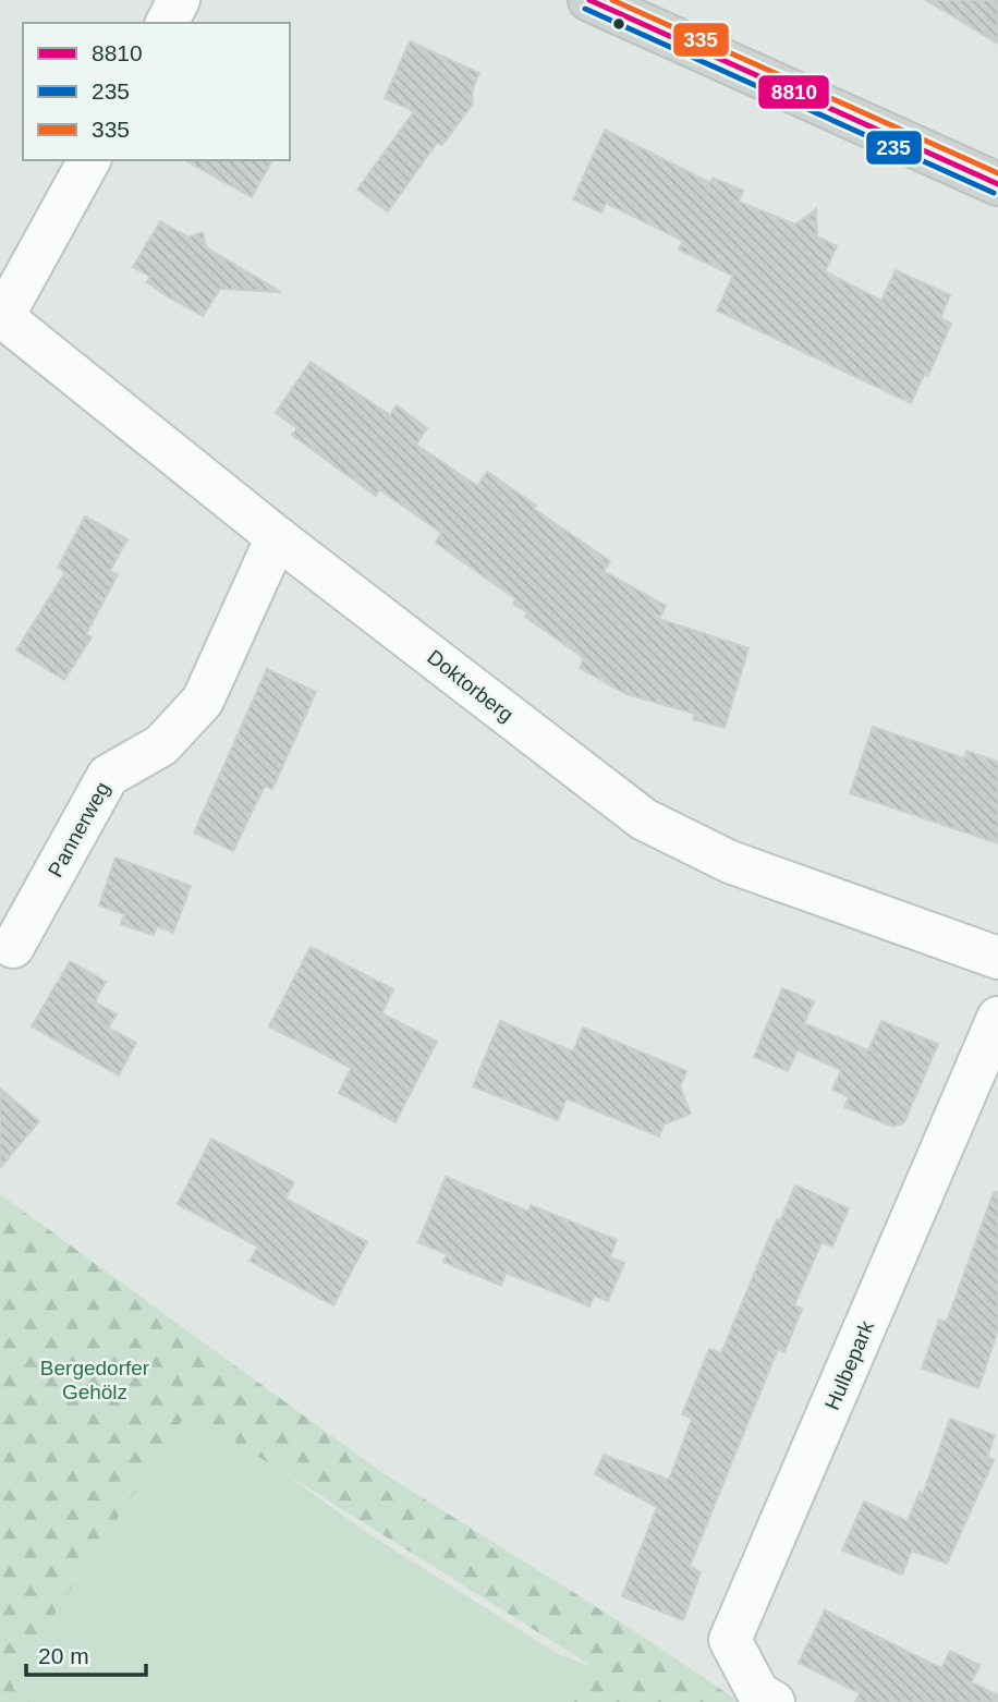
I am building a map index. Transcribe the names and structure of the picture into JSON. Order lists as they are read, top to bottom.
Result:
{
  "streets": {
    "street": ["Doktorberg", "Pannerweg", "Hulbepark"]
  },
  "crossings": [
    ["Doktorberg", "Pannerweg"]
  ],
  "parks": ["Bergedorfer Gehölz"],
  "lines": ["transit line 8810", "transit line 335", "transit line 235"],
  "legend": ["8810", "235", "335"],
  "scale_bar": "20 m"
}
